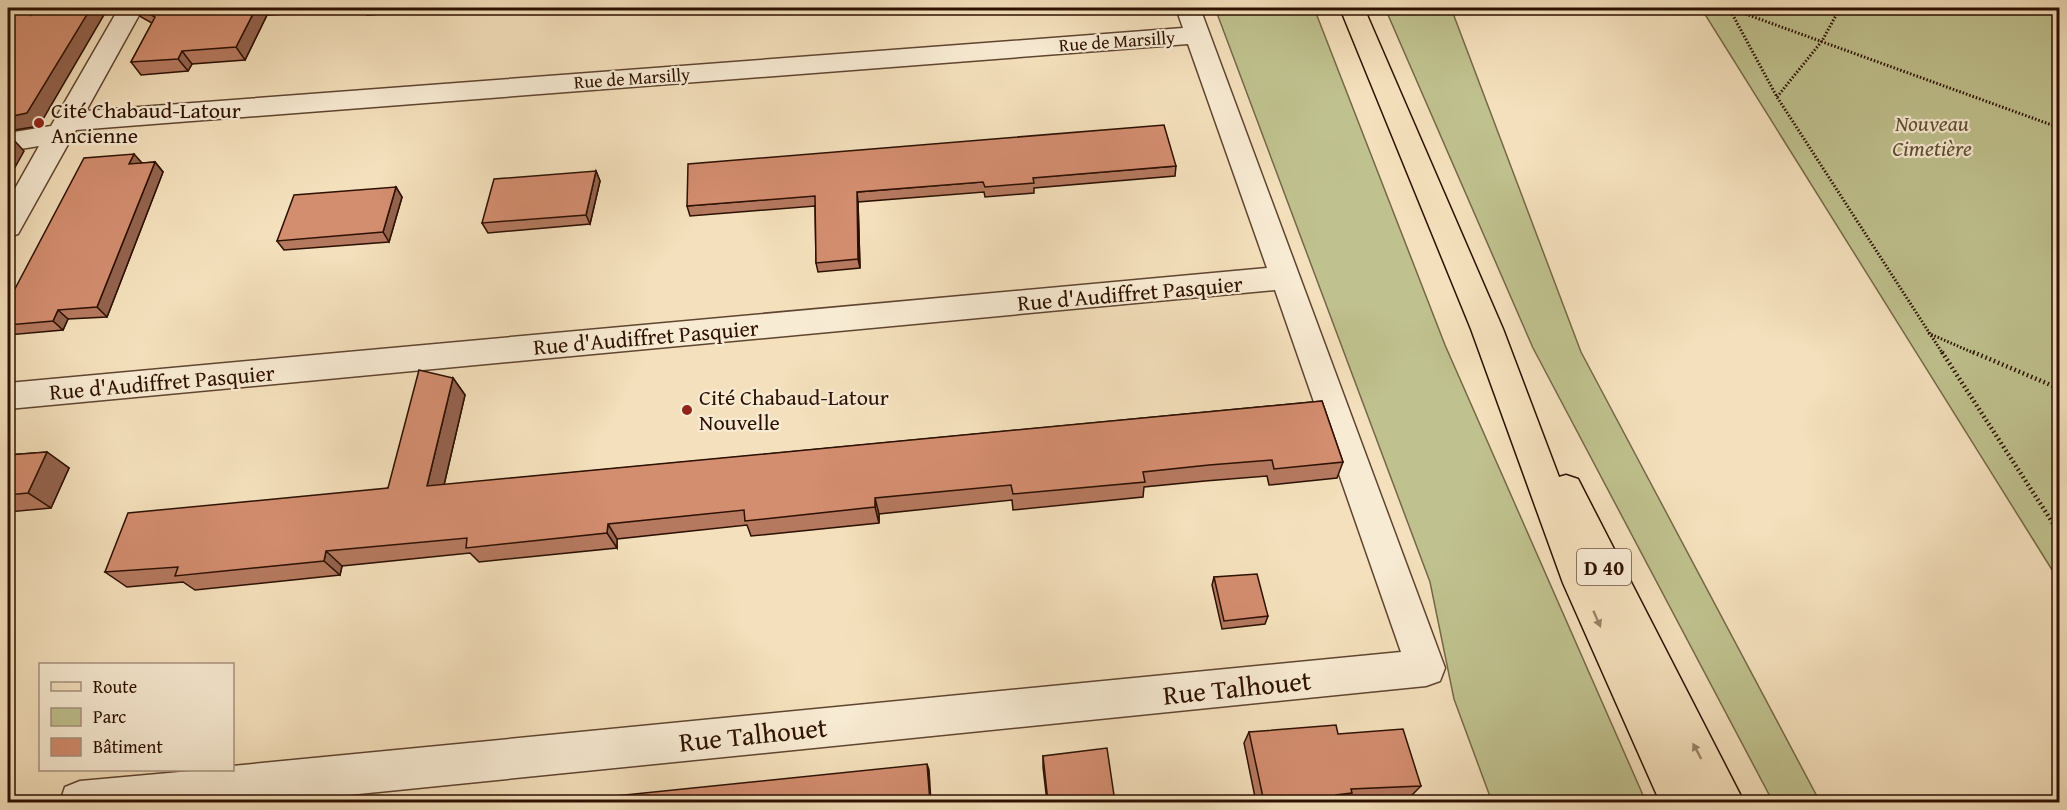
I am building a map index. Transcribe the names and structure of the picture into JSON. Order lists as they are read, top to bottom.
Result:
{
  "streets": {
    "main road": ["D 40"],
    "street": ["Rue de Marsilly", "Rue d'Audiffret Pasquier", "Rue Talhouet"]
  },
  "crossings": [
    ["Rue d'Audiffret Pasquier", "Rue Talhouet"]
  ],
  "parks": ["Nouveau Cimetière"],
  "places": ["Cité Chabaud-Latour Ancienne", "Cité Chabaud-Latour Nouvelle"],
  "legend": ["Route", "Parc", "Bâtiment"]
}
